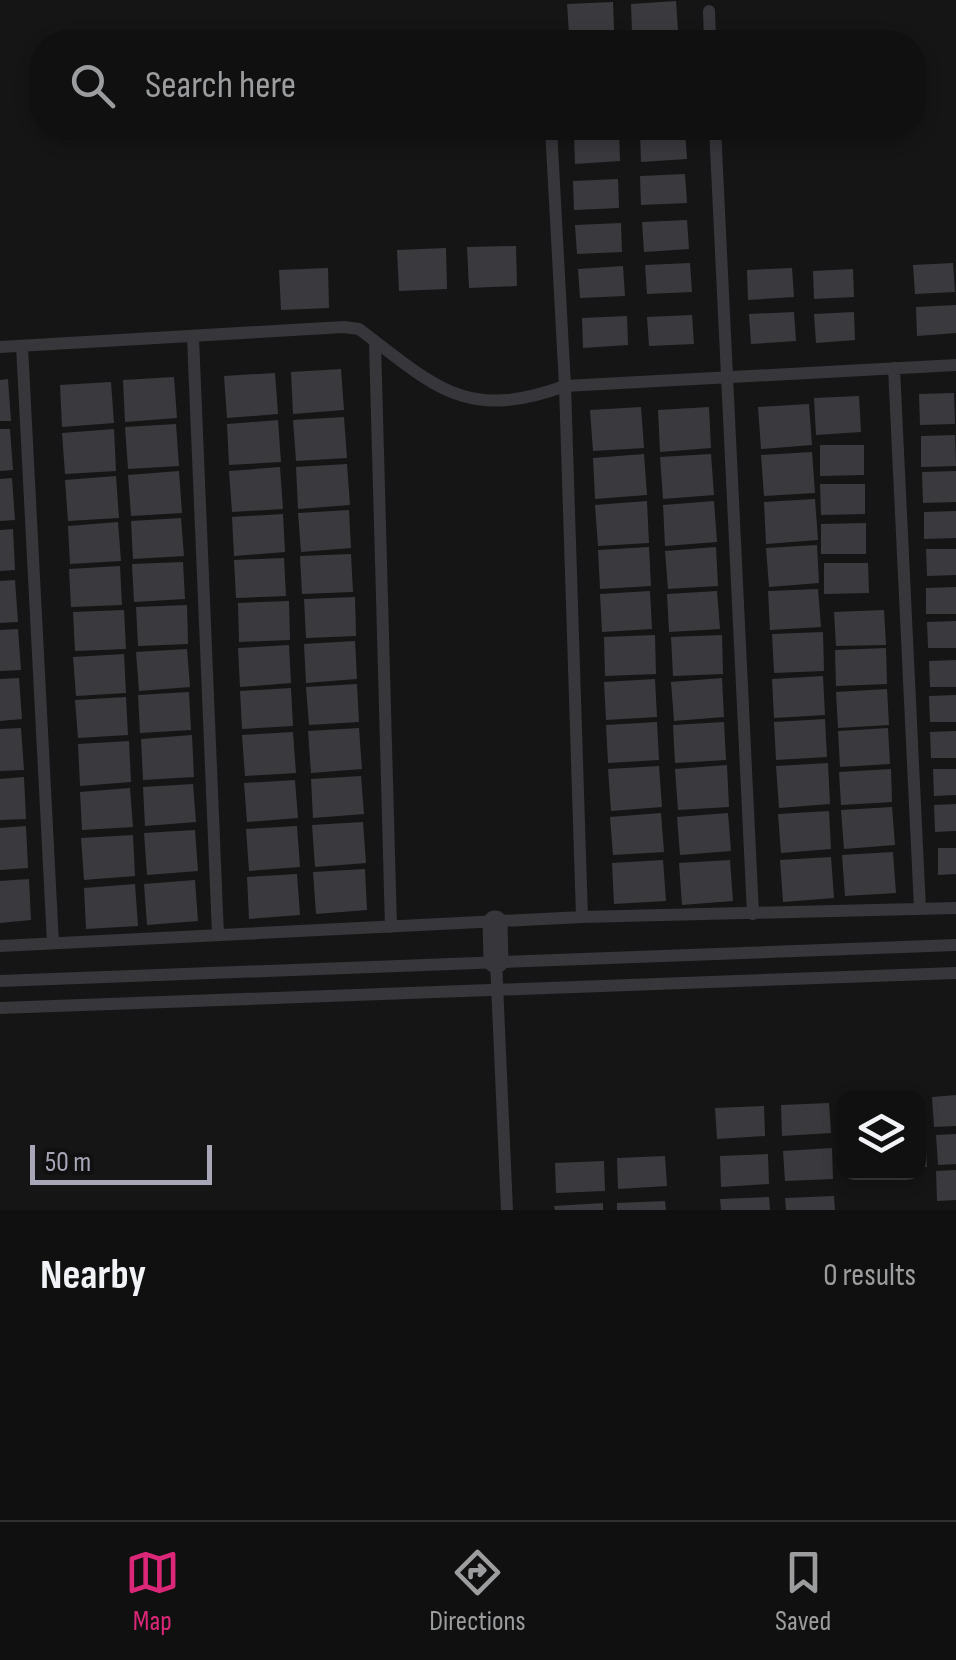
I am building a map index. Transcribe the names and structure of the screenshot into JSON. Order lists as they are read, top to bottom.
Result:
{
  "scale_bar": "50 m",
  "page": {
    "search": "Search here",
    "scale": "50 m",
    "heading": ["Nearby", "0 results"],
    "nav": ["Map", "Directions", "Saved"]
  }
}
